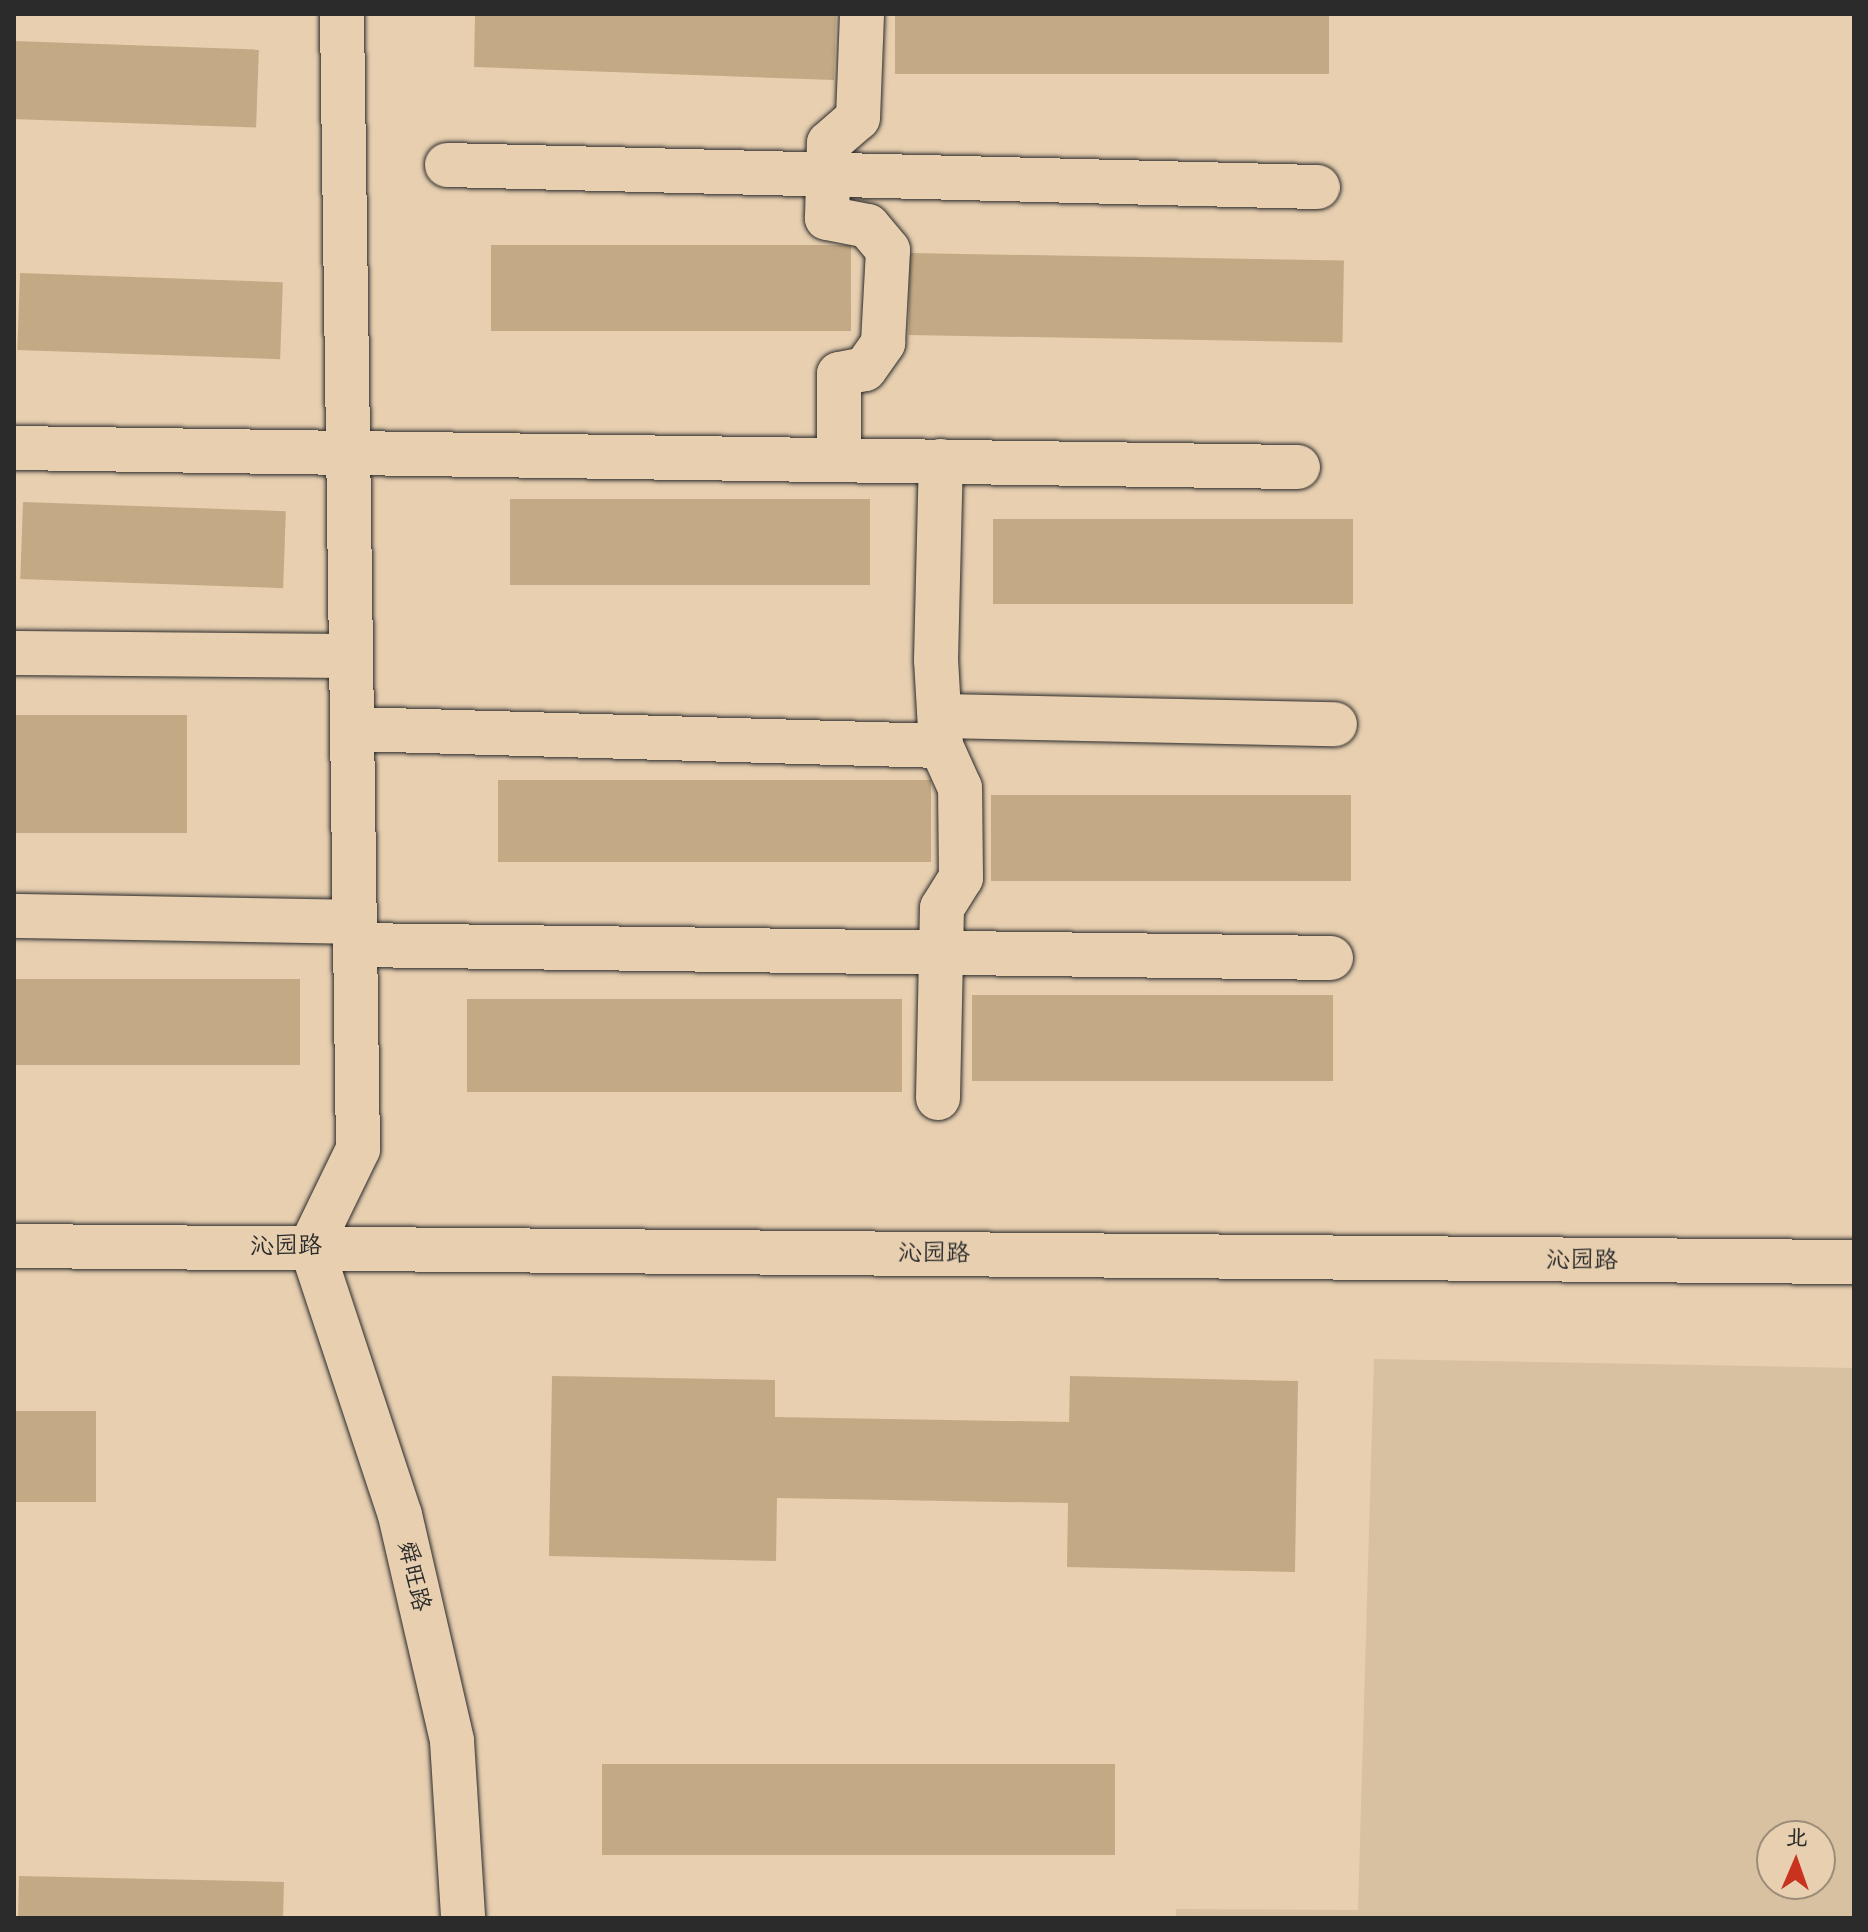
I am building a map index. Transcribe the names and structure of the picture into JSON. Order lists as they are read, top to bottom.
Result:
{
  "streets": {
    "street": ["沁园路", "舜旺路"]
  },
  "crossings": [
    ["沁园路", "舜旺路"]
  ],
  "north": "top"
}
